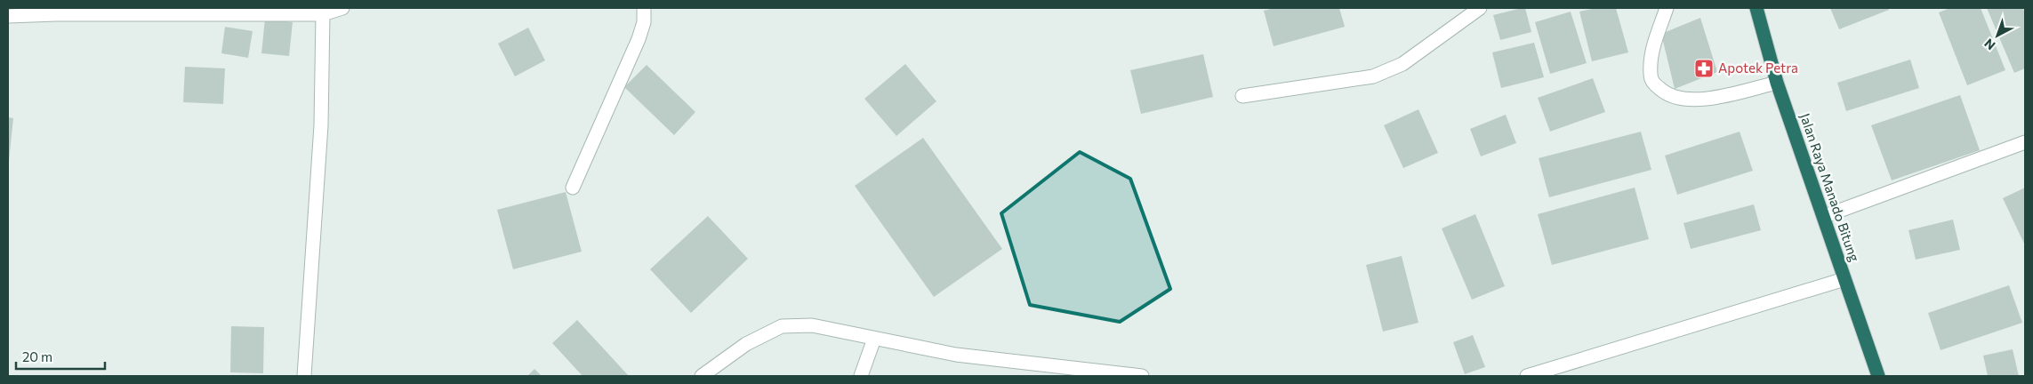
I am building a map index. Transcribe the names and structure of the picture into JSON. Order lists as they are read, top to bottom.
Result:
{
  "streets": {
    "highway": ["Jalan Raya Manado Bitung"]
  },
  "places": {
    "pharmacy": ["Apotek Petra"]
  },
  "scale_bar": "20 m",
  "north": "bottom left"
}
